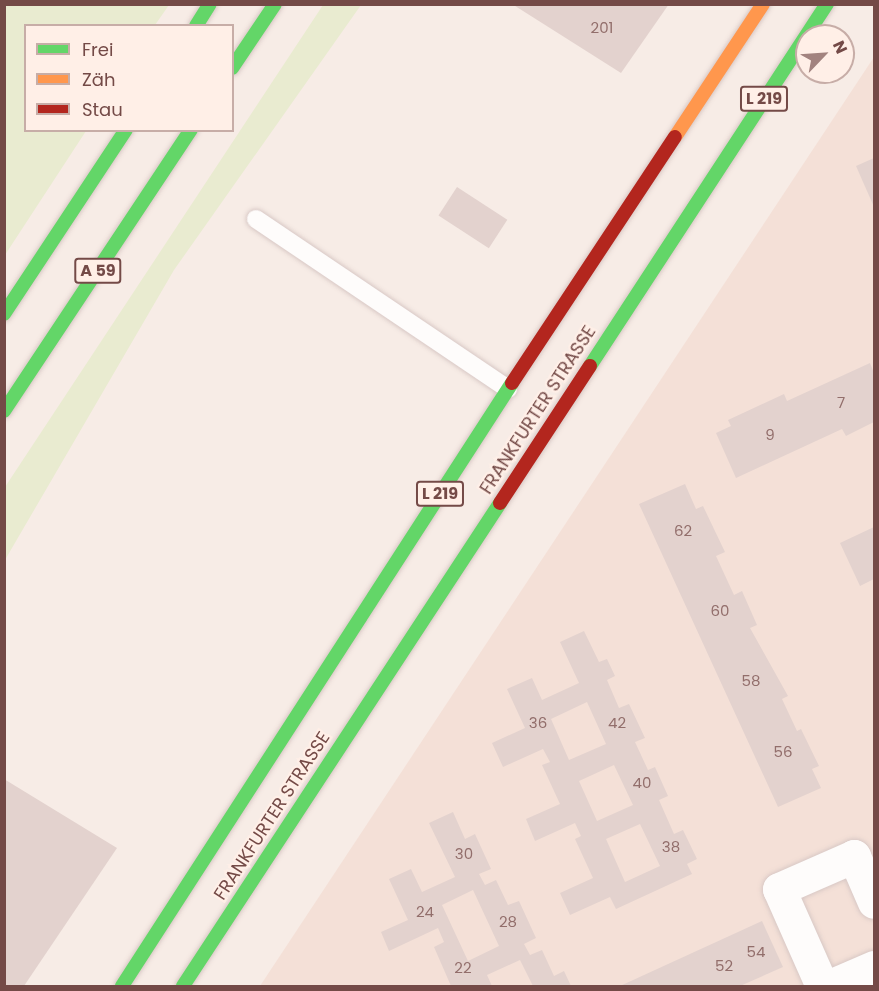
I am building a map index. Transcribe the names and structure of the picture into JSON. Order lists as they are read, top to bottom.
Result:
{
  "streets": {
    "main road": ["L 219", "A 59", "FRANKFURTER STRASSE"]
  },
  "house_numbers": [
    "201",
    "7",
    "9",
    "62",
    "60",
    "58",
    "36",
    "42",
    "56",
    "40",
    "38",
    "30",
    "24",
    "28",
    "54",
    "52",
    "22"
  ],
  "legend": ["Frei", "Zäh", "Stau"],
  "north": "top right"
}
